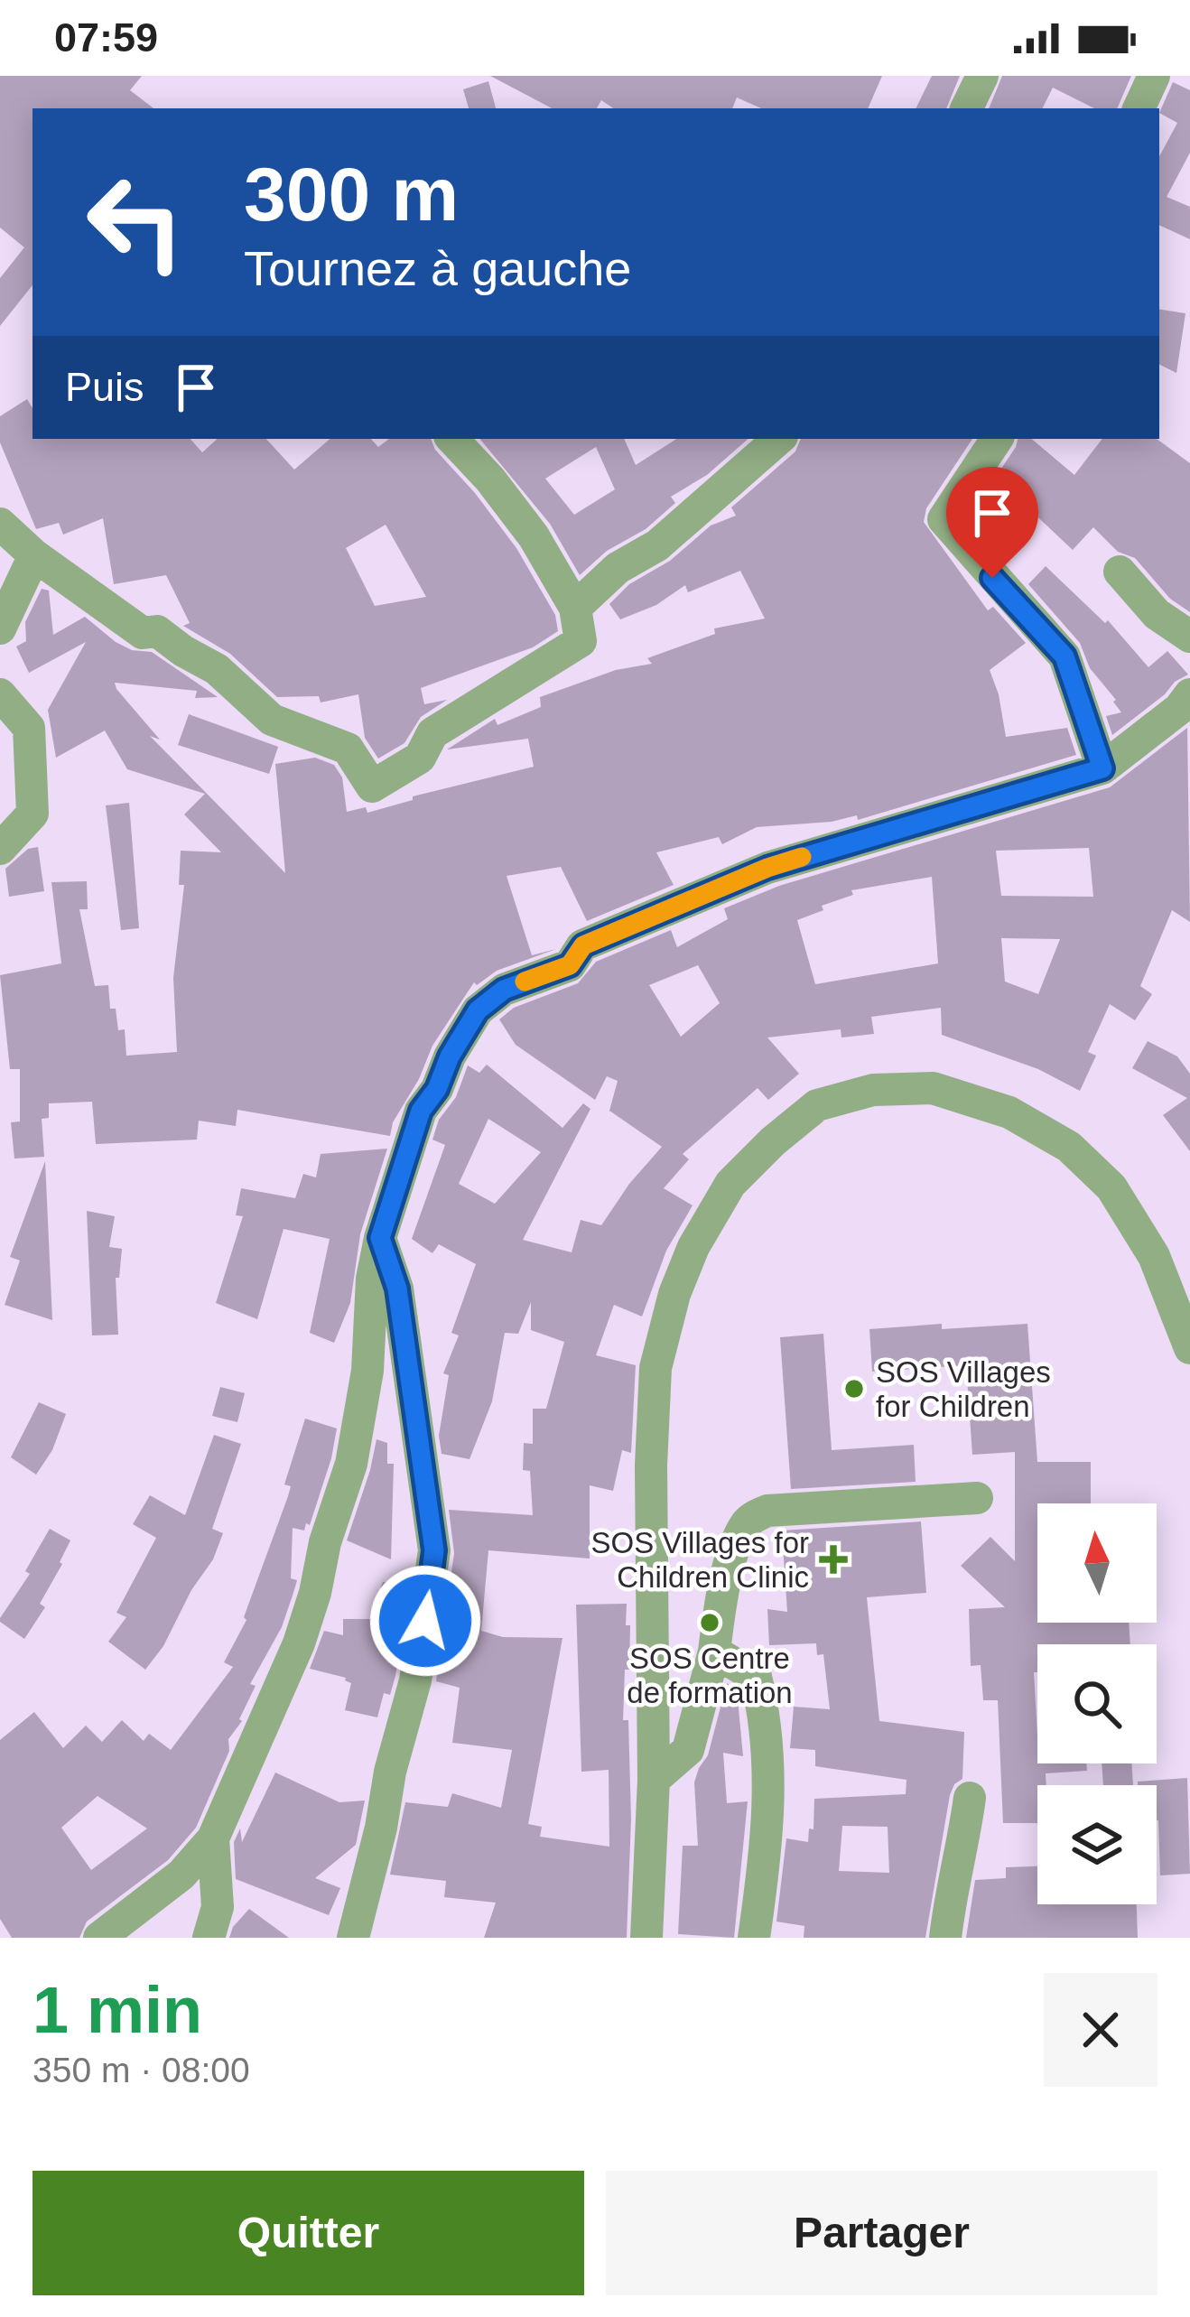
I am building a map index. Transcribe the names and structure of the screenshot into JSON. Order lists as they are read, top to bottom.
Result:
{
  "places": {
    "other": ["SOS Villages for Children", "SOS Centre de formation"],
    "health": ["SOS Villages for Children Clinic"]
  },
  "north": "top",
  "page": {
    "status": "07:59",
    "turn": ["300 m", "Tournez à gauche"],
    "then": "Puis",
    "heading": ["1 min", "350 m · 08:00"],
    "buttons": ["Quitter", "Partager"]
  }
}
